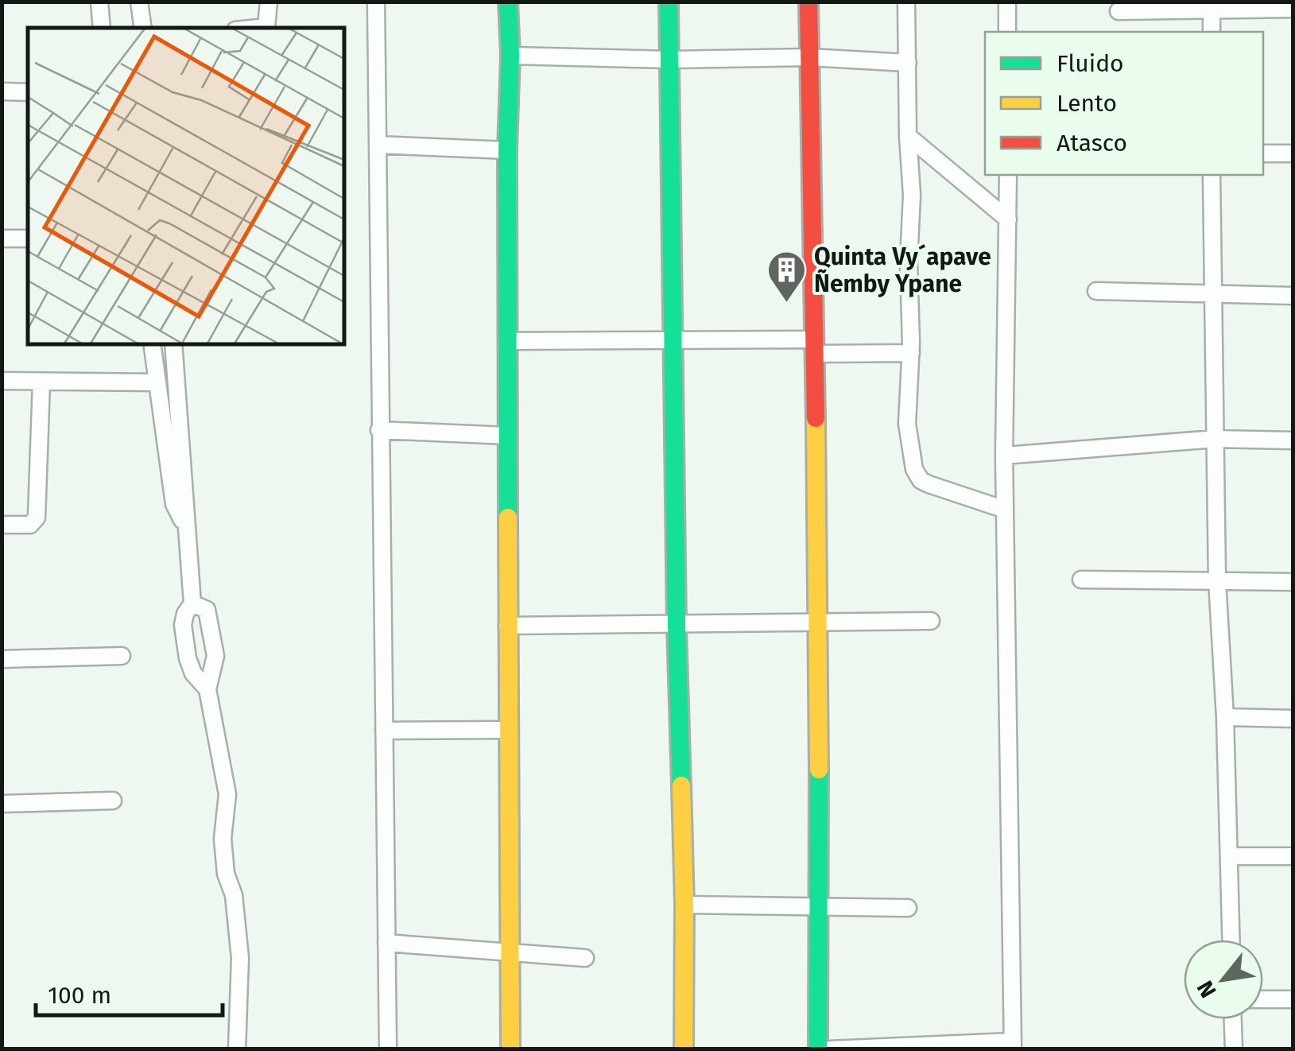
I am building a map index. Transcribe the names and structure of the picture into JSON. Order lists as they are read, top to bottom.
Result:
{
  "places": {
    "building": ["Quinta Vy´apave Ñemby Ypane"]
  },
  "legend": ["Fluido", "Lento", "Atasco"],
  "scale_bar": "100 m",
  "north": "bottom left"
}
